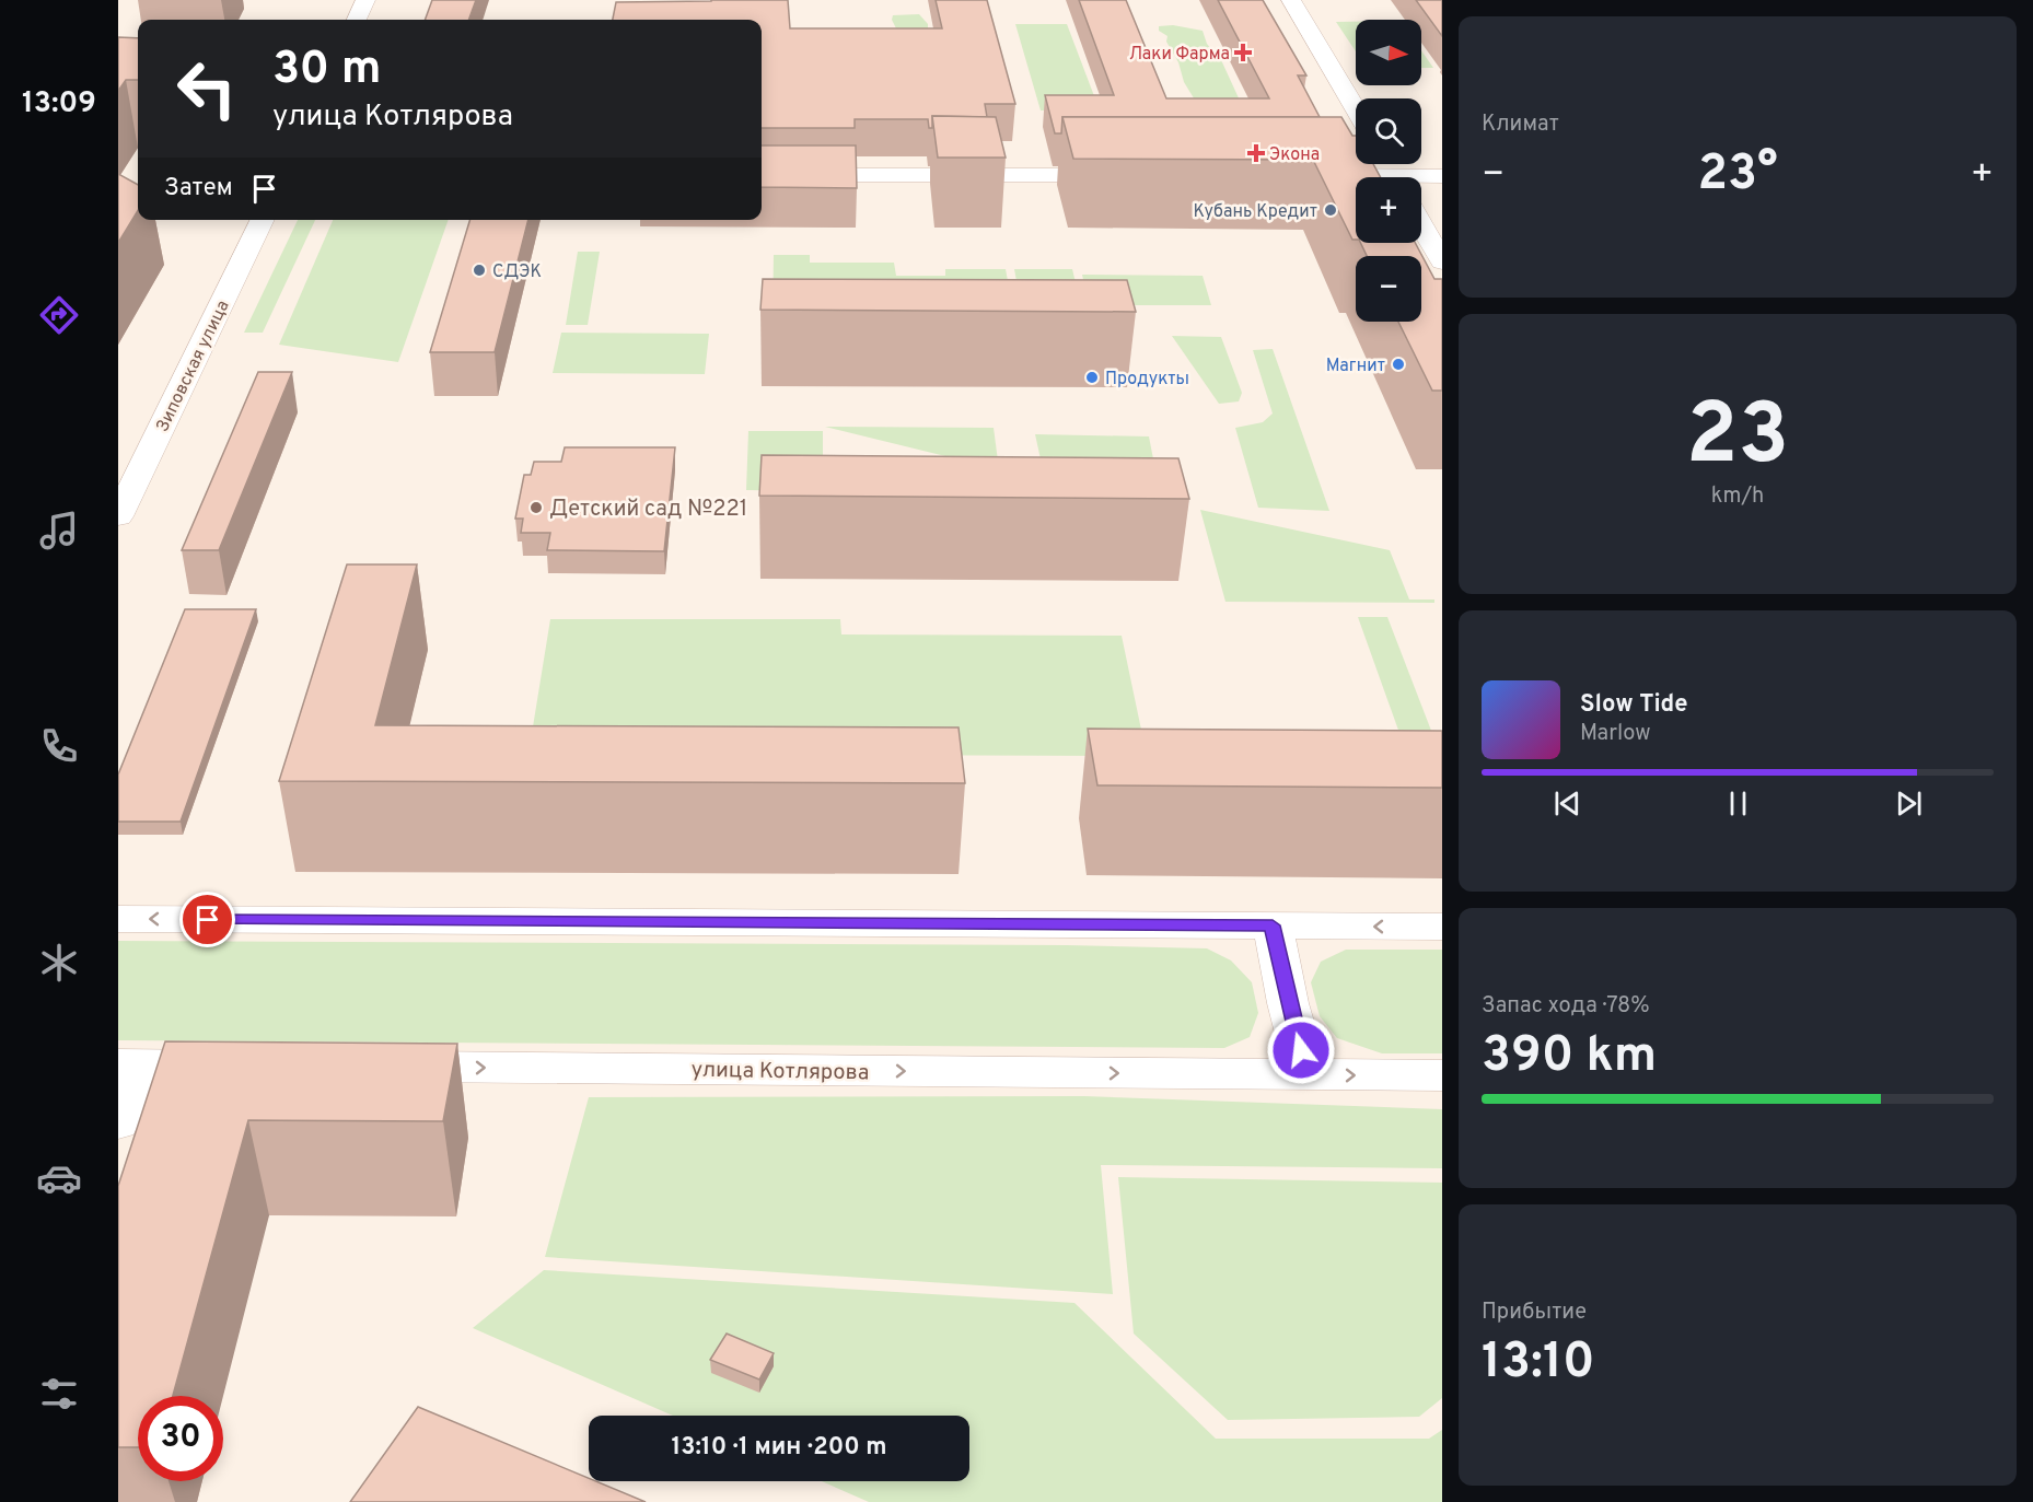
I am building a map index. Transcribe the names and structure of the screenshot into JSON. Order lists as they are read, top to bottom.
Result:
{
  "streets": {
    "street": ["Зиповская улица", "улица Котлярова"]
  },
  "places": {
    "health": ["Лаки Фарма", "Экона"],
    "other": [
      "Кубань Кредит",
      "СДЭК",
      "Магнит",
      "Продукты",
      "Детский сад №221"
    ]
  },
  "north": "right",
  "page": {
    "tabs": "13:09",
    "tile": [
      "Климат",
      ["23", "km/h"],
      ["Запас хода · 78%", "390 km"],
      ["Прибытие", "13:10"]
    ],
    "map_buttons": ["+", "−"],
    "turn": ["30 m", "улица Котлярова"],
    "heat": ["−", "23°", "+"],
    "then": "Затем",
    "song": ["Slow Tide", "Marlow"],
    "limit": "30",
    "trip": "13:10 · 1 мин · 200 m"
  }
}
